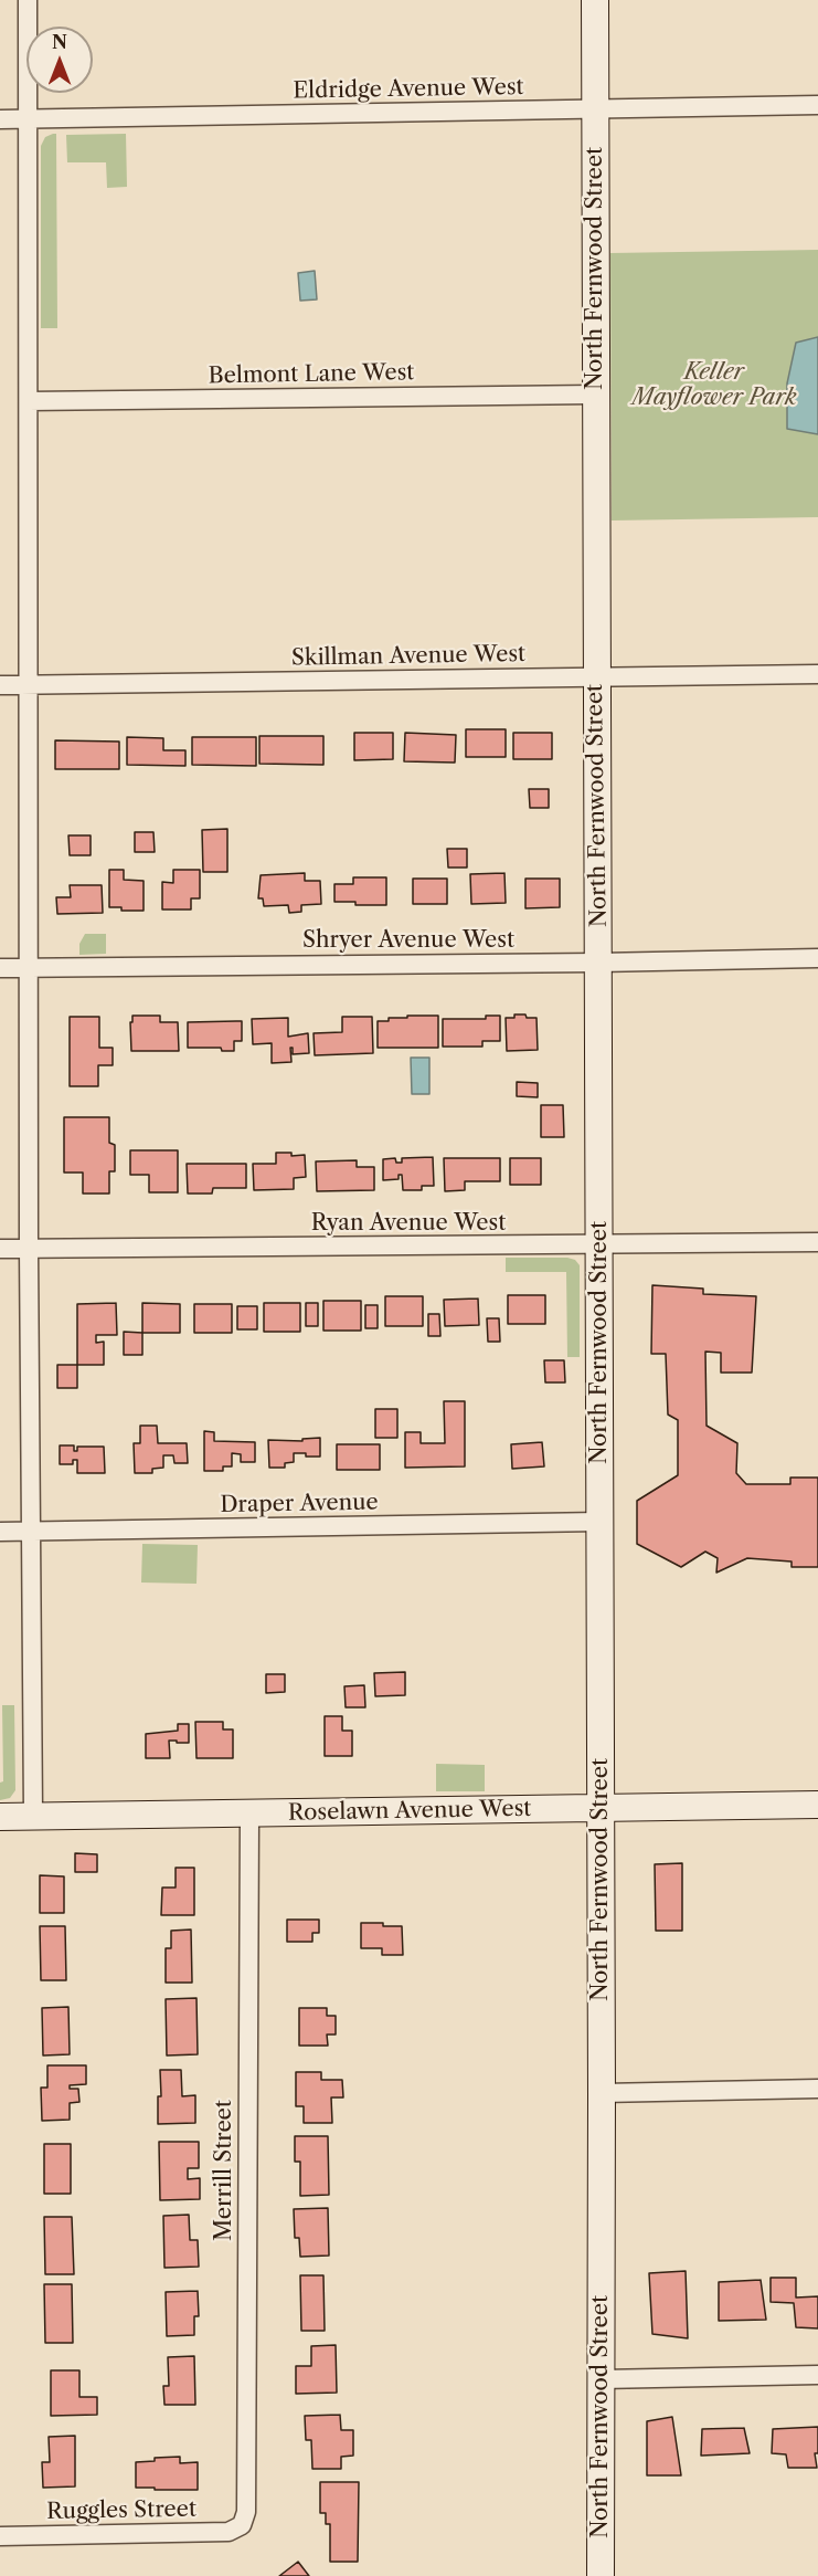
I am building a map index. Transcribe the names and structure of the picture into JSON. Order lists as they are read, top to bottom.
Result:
{
  "streets": {
    "street": [
      "Eldridge Avenue West",
      "North Fernwood Street",
      "Belmont Lane West",
      "Skillman Avenue West",
      "Shryer Avenue West",
      "Ryan Avenue West",
      "Draper Avenue",
      "Roselawn Avenue West",
      "Merrill Street",
      "Ruggles Street"
    ]
  },
  "crossings": [
    ["Eldridge Avenue West", "North Fernwood Street"],
    ["North Fernwood Street", "Belmont Lane West"],
    ["North Fernwood Street", "Skillman Avenue West"],
    ["North Fernwood Street", "Shryer Avenue West"],
    ["North Fernwood Street", "Ryan Avenue West"],
    ["North Fernwood Street", "Draper Avenue"],
    ["North Fernwood Street", "Roselawn Avenue West"],
    ["Roselawn Avenue West", "Merrill Street"],
    ["Merrill Street", "Ruggles Street"]
  ],
  "parks": ["Keller Mayflower Park"],
  "north": "top"
}
